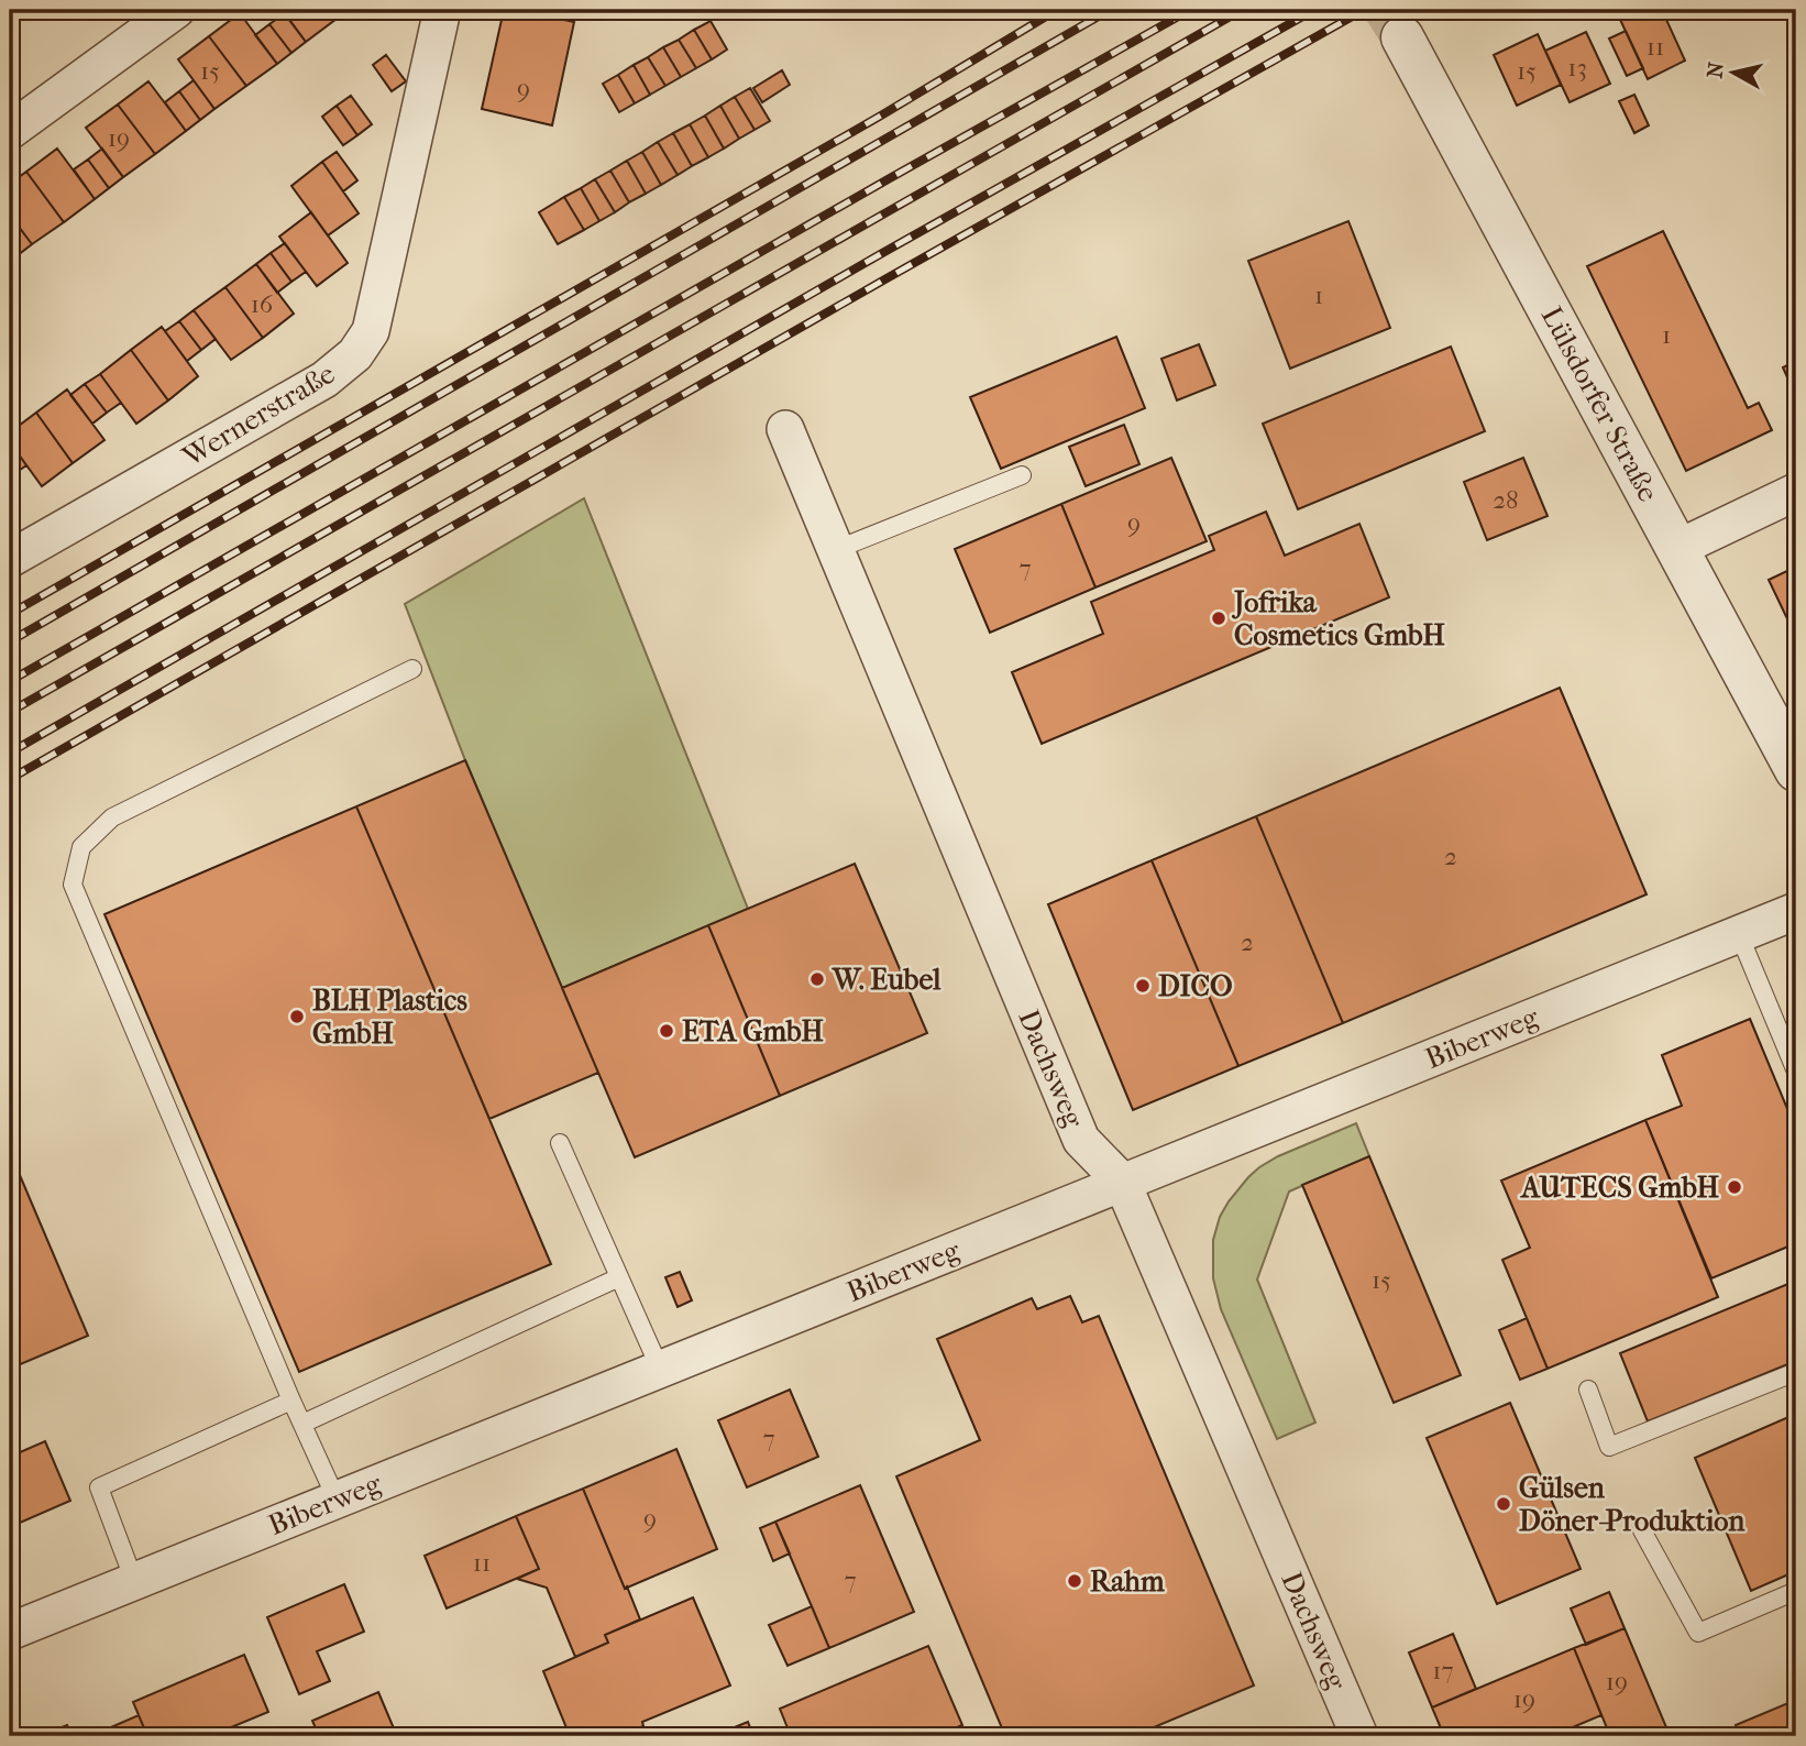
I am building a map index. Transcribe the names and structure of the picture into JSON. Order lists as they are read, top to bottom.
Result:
{
  "streets": {
    "street": [
      "Lülsdorfer Straße",
      "Wernerstraße",
      "Biberweg",
      "Dachsweg"
    ]
  },
  "crossings": [
    ["Biberweg", "Dachsweg"]
  ],
  "places": [
    "Jofrika Cosmetics GmbH",
    "W. Eubel",
    "DICO",
    "BLH Plastics GmbH",
    "ETA GmbH",
    "AUTECS GmbH",
    "Gülsen Döner-Produktion",
    "Rahm"
  ],
  "house_numbers": [
    "11",
    "13",
    "15",
    "15",
    "9",
    "19",
    "1",
    "16",
    "1",
    "28",
    "9",
    "7",
    "2",
    "2",
    "15",
    "7",
    "9",
    "11",
    "7",
    "17",
    "19",
    "19"
  ],
  "north": "left"
}
